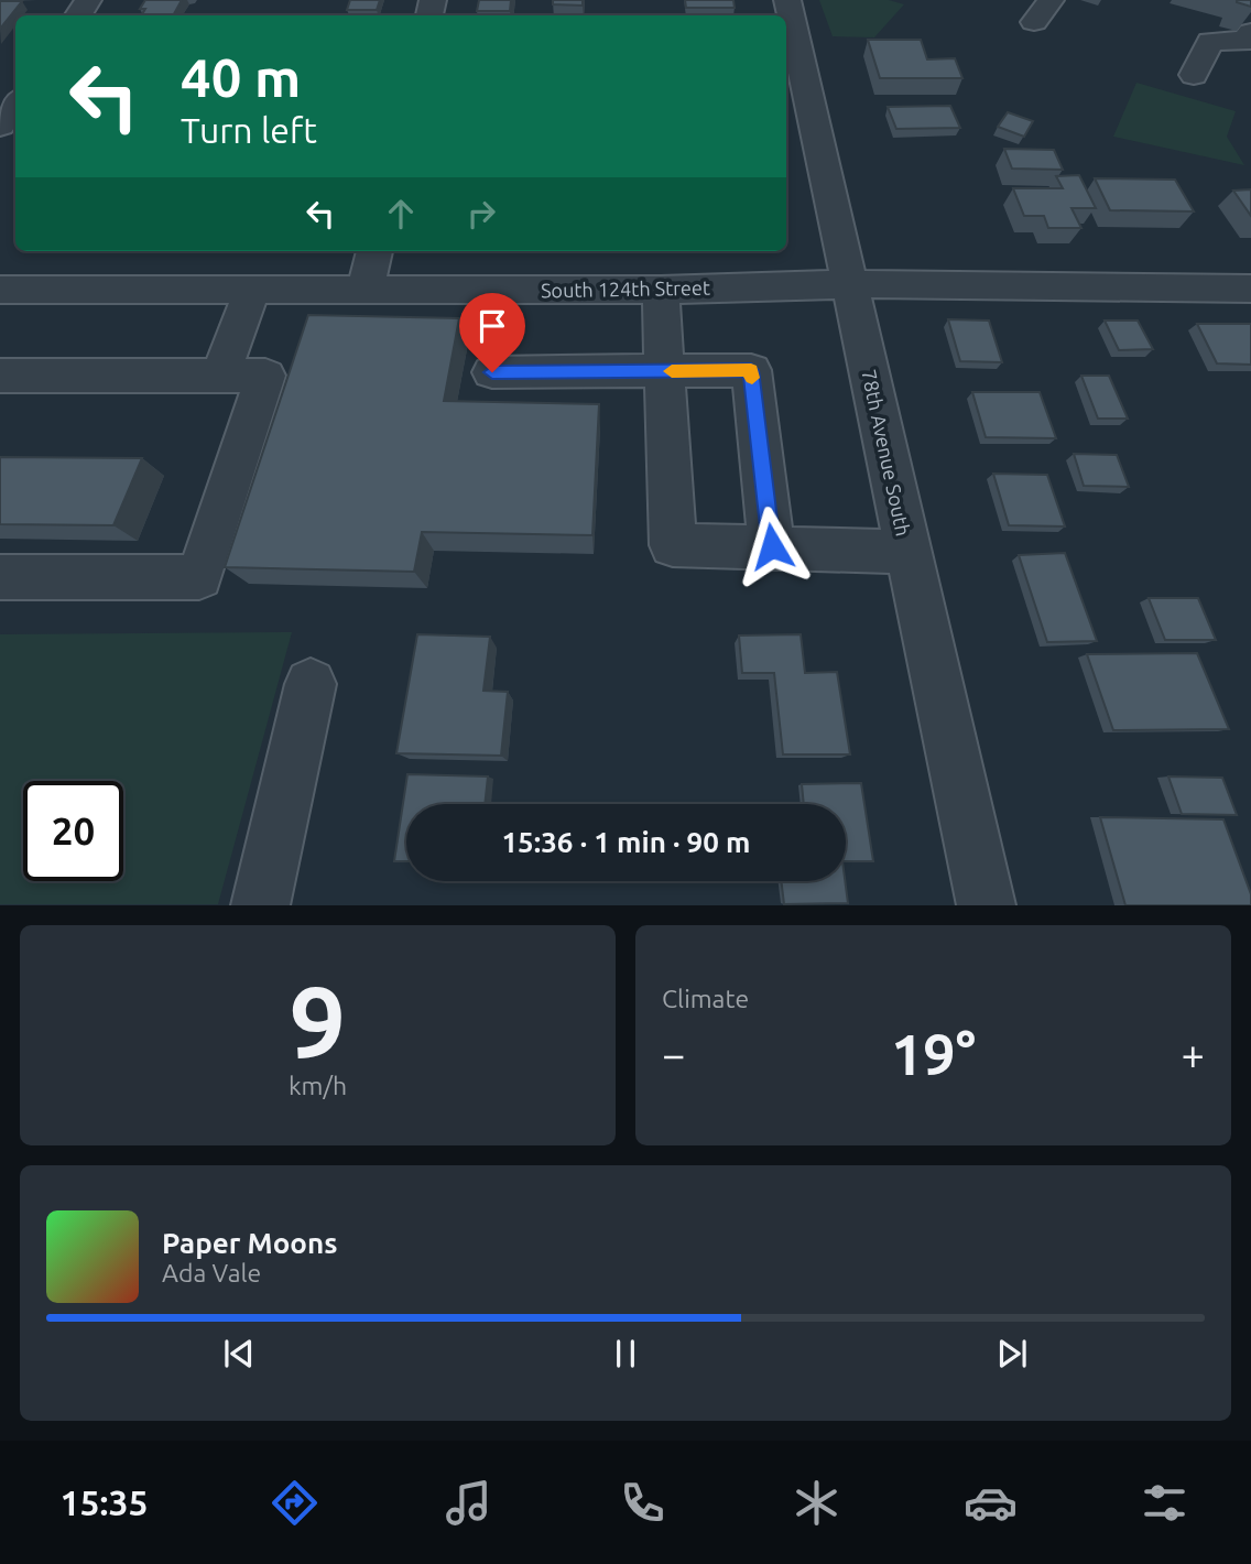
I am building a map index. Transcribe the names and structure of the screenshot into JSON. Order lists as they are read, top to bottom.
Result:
{
  "streets": {
    "street": ["South 124th Street", "78th Avenue South"]
  },
  "crossings": [
    ["South 124th Street", "78th Avenue South"]
  ],
  "page": {
    "turn": ["40 m", "Turn left"],
    "limit": "20",
    "trip": "15:36 · 1 min · 90 m",
    "tile": [
      ["9", "km/h"],
      "Climate"
    ],
    "heat": ["−", "19°", "+"],
    "song": ["Paper Moons", "Ada Vale"],
    "tabs": "15:35"
  }
}
